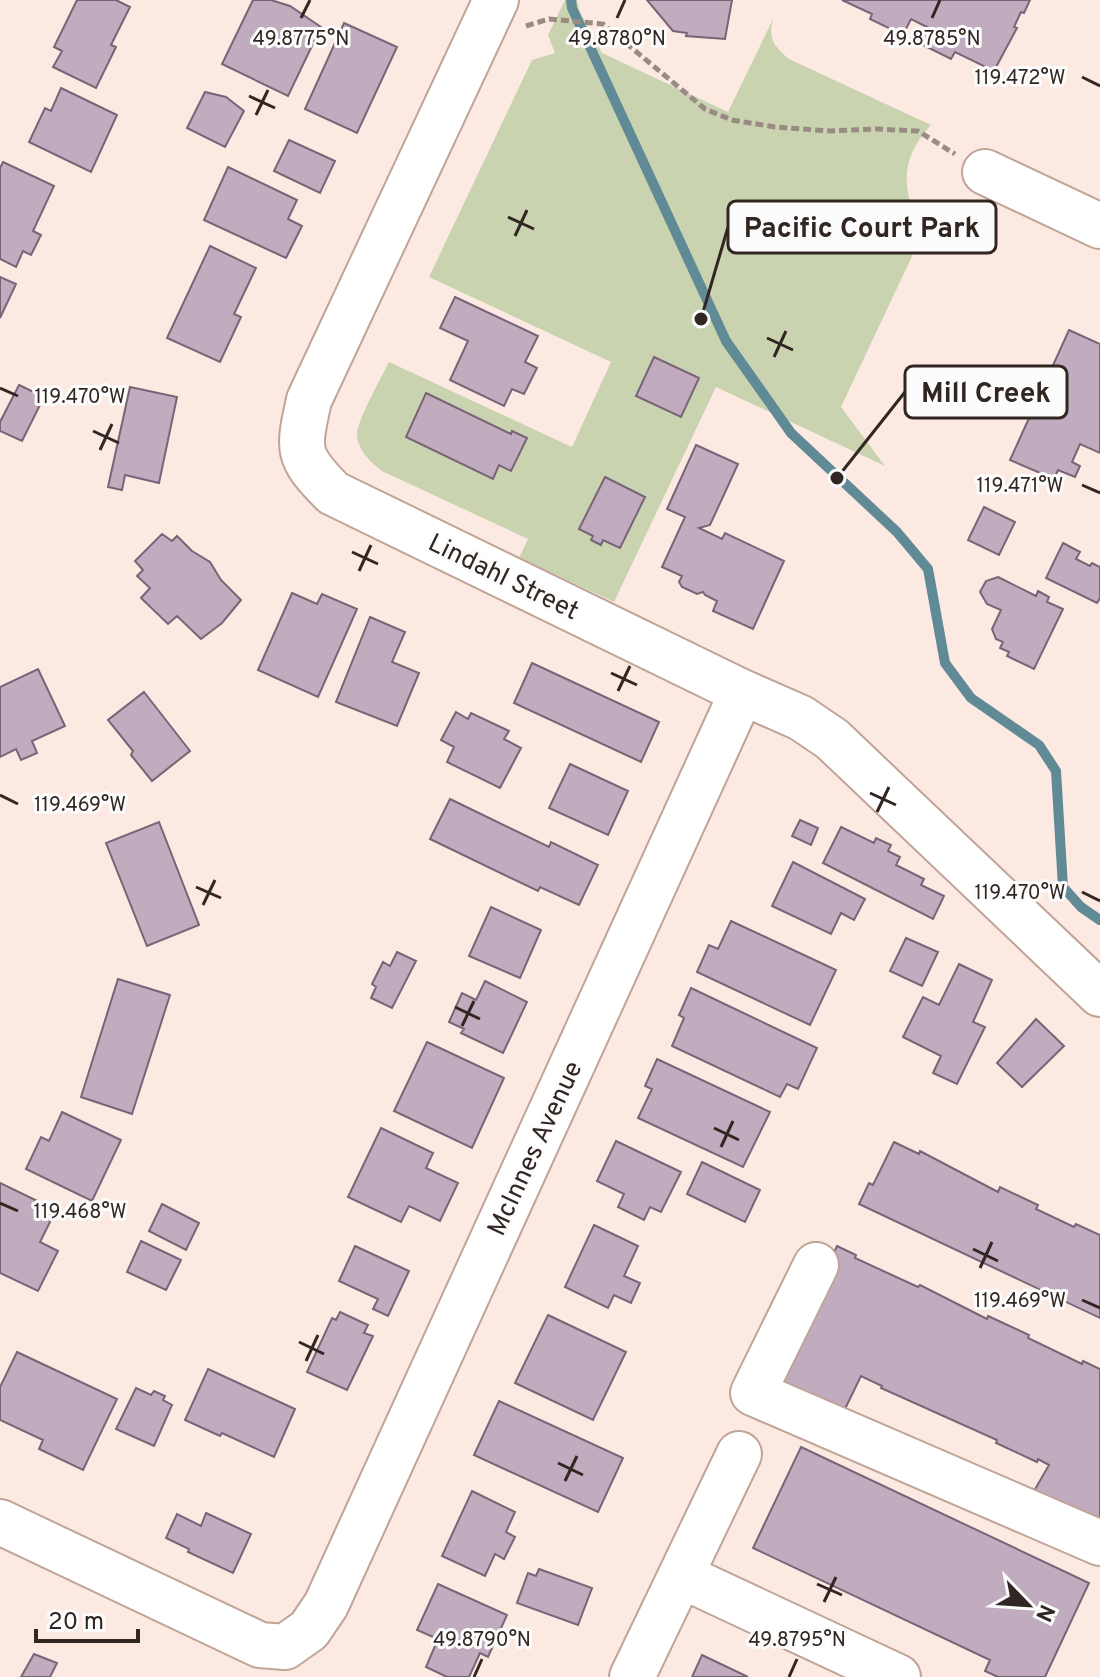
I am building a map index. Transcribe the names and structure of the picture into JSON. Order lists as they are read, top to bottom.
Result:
{
  "streets": {
    "street": ["Lindahl Street", "McInnes Avenue"]
  },
  "crossings": [
    ["Lindahl Street", "McInnes Avenue"]
  ],
  "places": ["Pacific Court Park", "Mill Creek"],
  "scale_bar": "20 m",
  "north": "bottom right",
  "coordinates": [
    "49.8775°N",
    "49.8780°N",
    "49.8785°N",
    "119.472°W",
    "119.470°W",
    "119.471°W",
    "119.469°W",
    "119.468°W",
    "49.8795°N",
    "49.8790°N"
  ]
}
